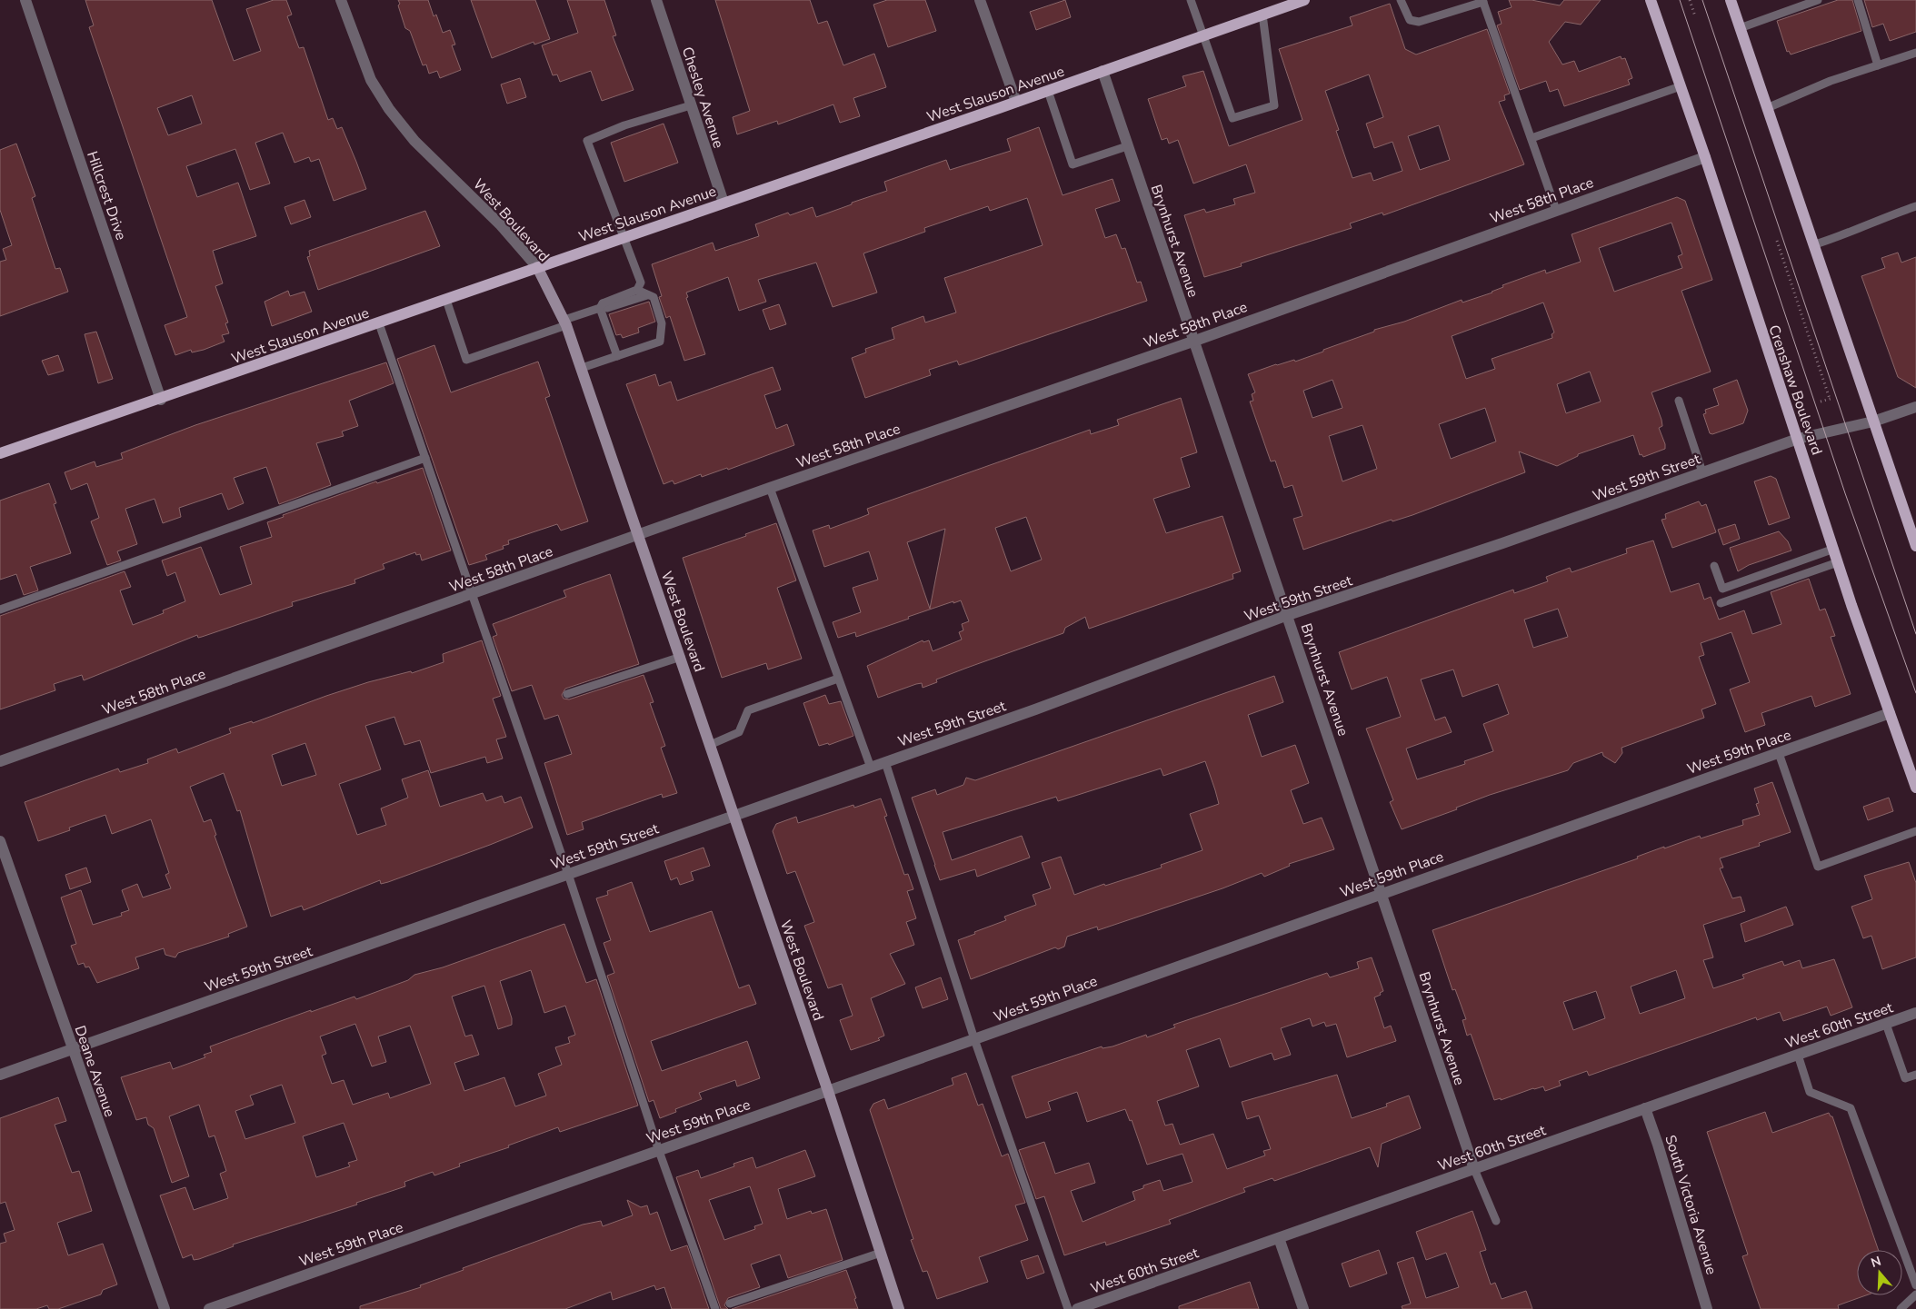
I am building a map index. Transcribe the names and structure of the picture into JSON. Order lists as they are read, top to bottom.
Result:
{
  "streets": {
    "main road": ["West Slauson Avenue", "West Boulevard", "Crenshaw Boulevard"],
    "street": [
      "Chesley Avenue",
      "Hillcrest Drive",
      "West 58th Place",
      "Brynhurst Avenue",
      "West 59th Street",
      "West 59th Place",
      "West 60th Street",
      "Deane Avenue",
      "South Victoria Avenue"
    ]
  },
  "crossings": [
    ["West Slauson Avenue", "Chesley Avenue"],
    ["West Slauson Avenue", "Hillcrest Drive"],
    ["West Slauson Avenue", "West Boulevard"],
    ["West Slauson Avenue", "Brynhurst Avenue"],
    ["West 58th Place", "West Boulevard"],
    ["West 58th Place", "Brynhurst Avenue"],
    ["West 58th Place", "Crenshaw Boulevard"],
    ["West Boulevard", "West 59th Street"],
    ["West Boulevard", "West 59th Place"],
    ["Brynhurst Avenue", "West 59th Street"],
    ["Brynhurst Avenue", "West 59th Place"],
    ["Brynhurst Avenue", "West 60th Street"],
    ["Crenshaw Boulevard", "West 59th Street"],
    ["Crenshaw Boulevard", "West 59th Place"],
    ["West 59th Street", "Deane Avenue"],
    ["West 60th Street", "South Victoria Avenue"]
  ],
  "north": "top"
}
